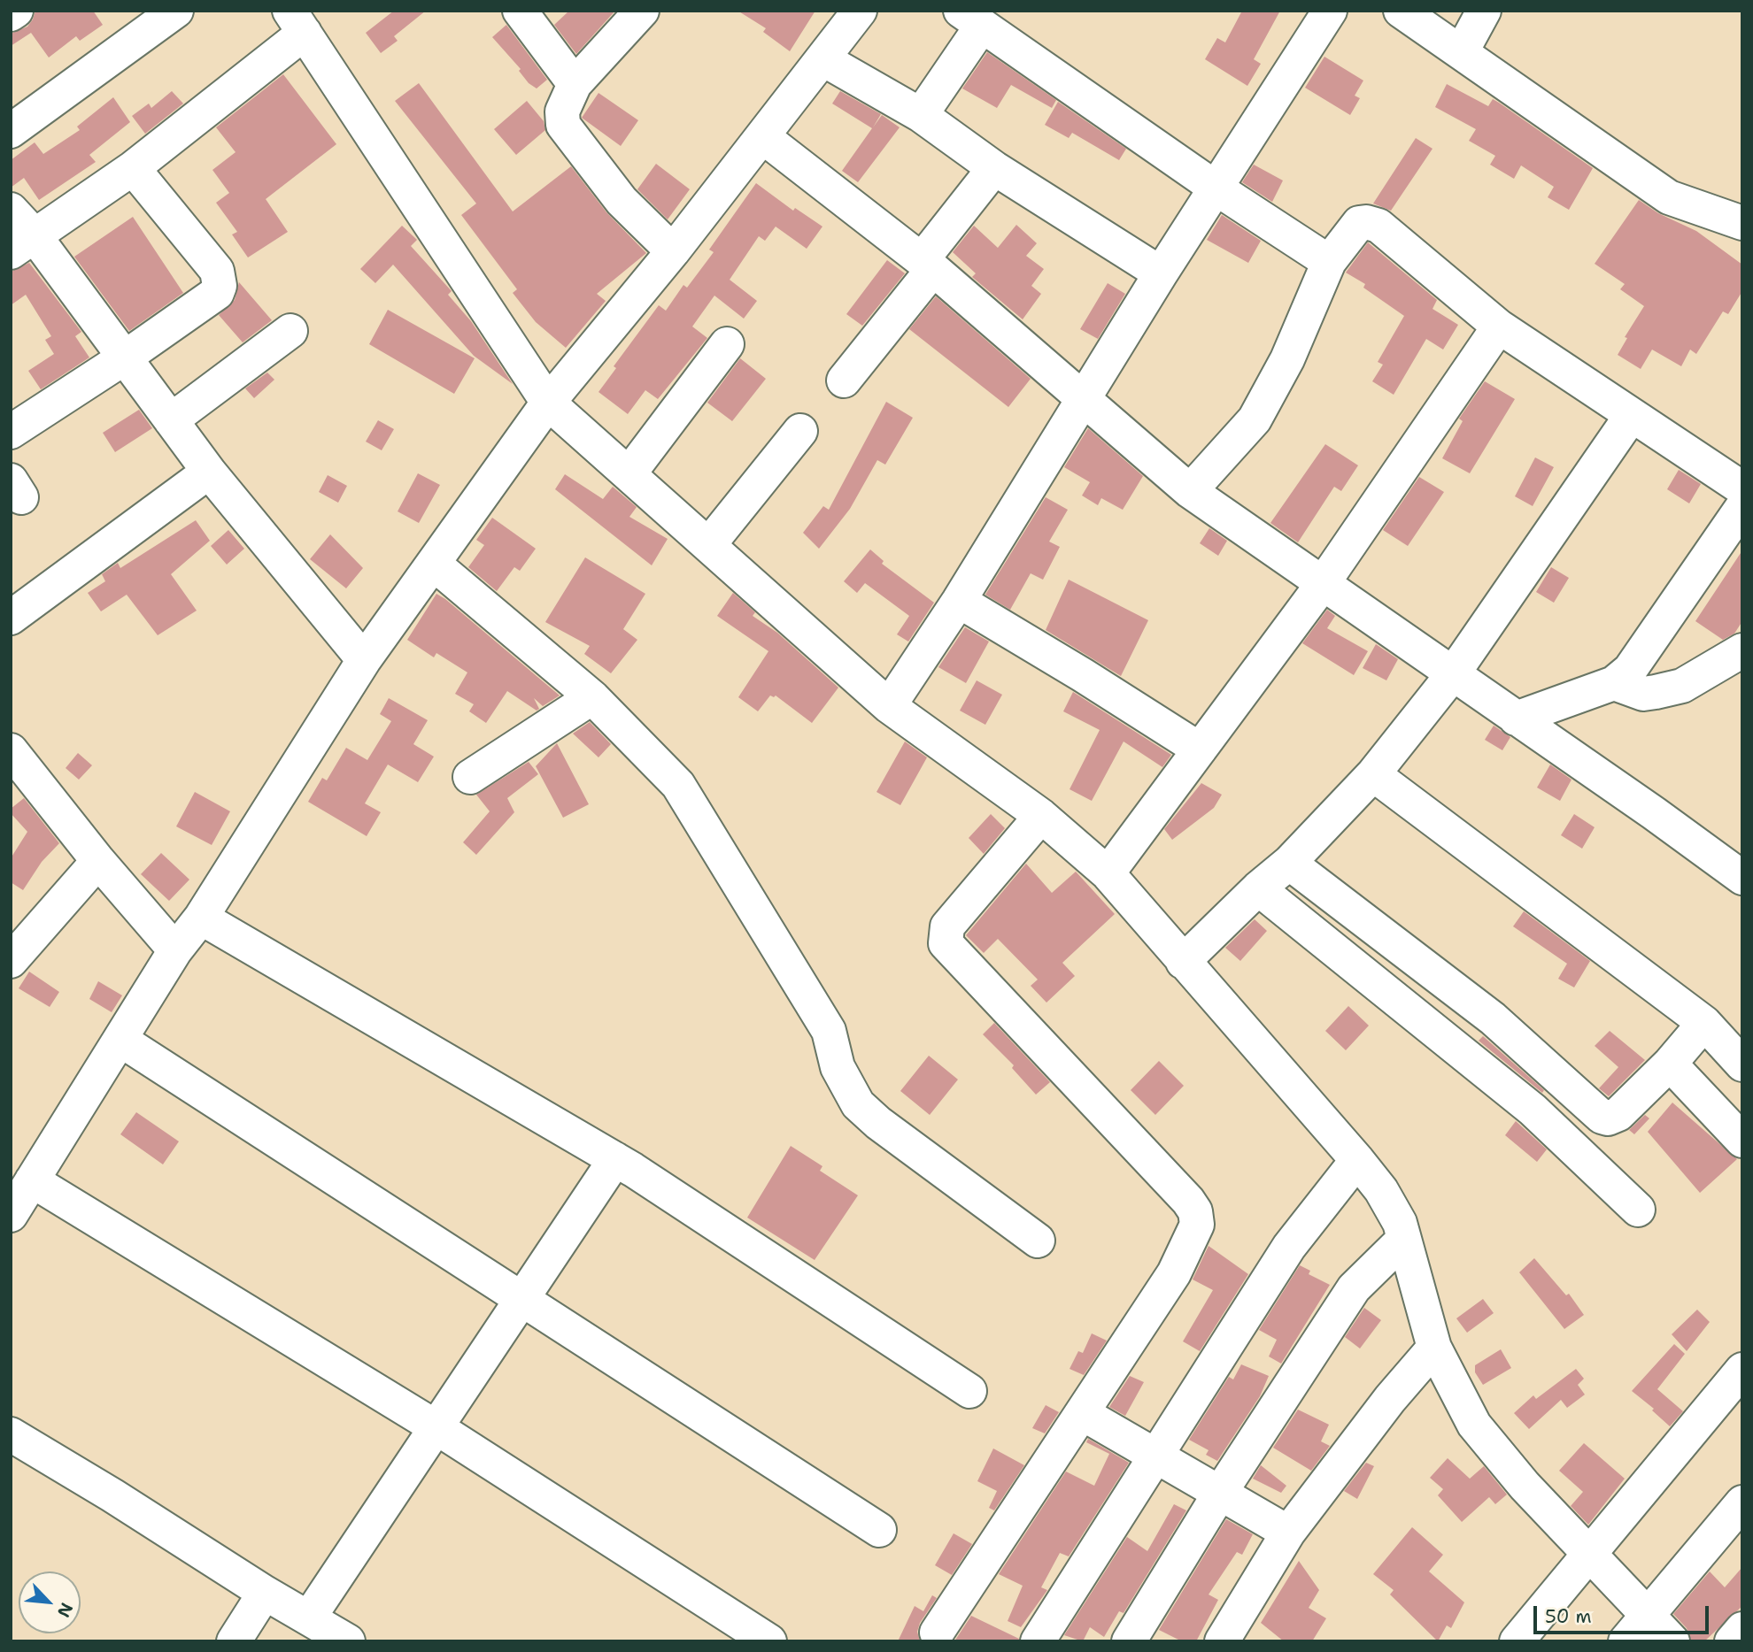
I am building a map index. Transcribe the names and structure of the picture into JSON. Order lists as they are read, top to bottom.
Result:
{
  "scale_bar": "50 m",
  "north": "bottom right"
}
